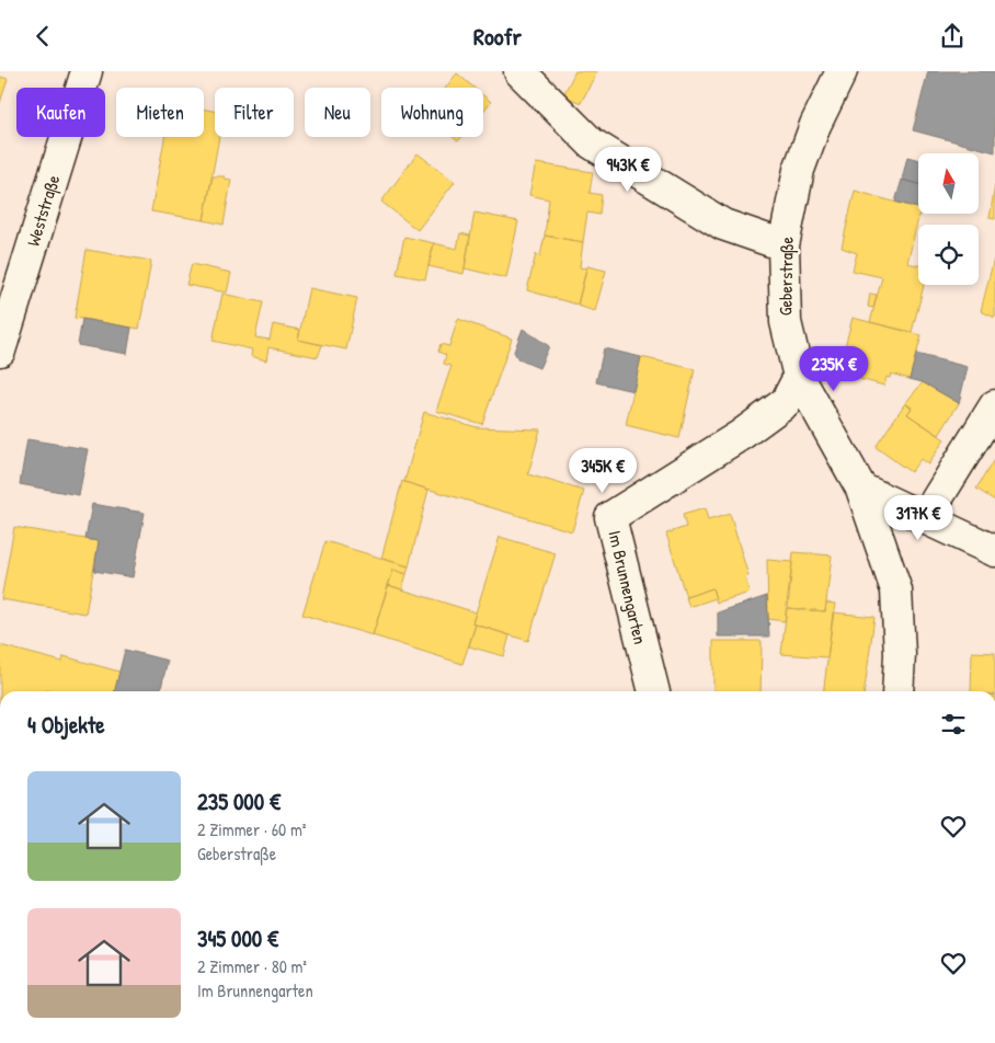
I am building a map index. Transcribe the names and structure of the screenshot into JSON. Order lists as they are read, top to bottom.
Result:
{
  "streets": {
    "street": ["Weststraße", "Geberstraße", "Im Brunnengarten"]
  },
  "crossings": [
    ["Geberstraße", "Im Brunnengarten"]
  ],
  "north": "top",
  "page": {
    "header": "Roofr",
    "chip": [
      "Kaufen",
      "Mieten",
      "Filter",
      "Neu",
      "Wohnung"
    ],
    "price": [
      "943K €",
      "235K €",
      "345K €",
      "317K €"
    ],
    "heading": "4 Objekte",
    "list": [
      {
        "name": "235 000 €",
        "note": "2 Zimmer · 60 m² · Geberstraße"
      },
      {
        "name": "345 000 €",
        "note": "2 Zimmer · 80 m² · Im Brunnengarten"
      }
    ]
  }
}
